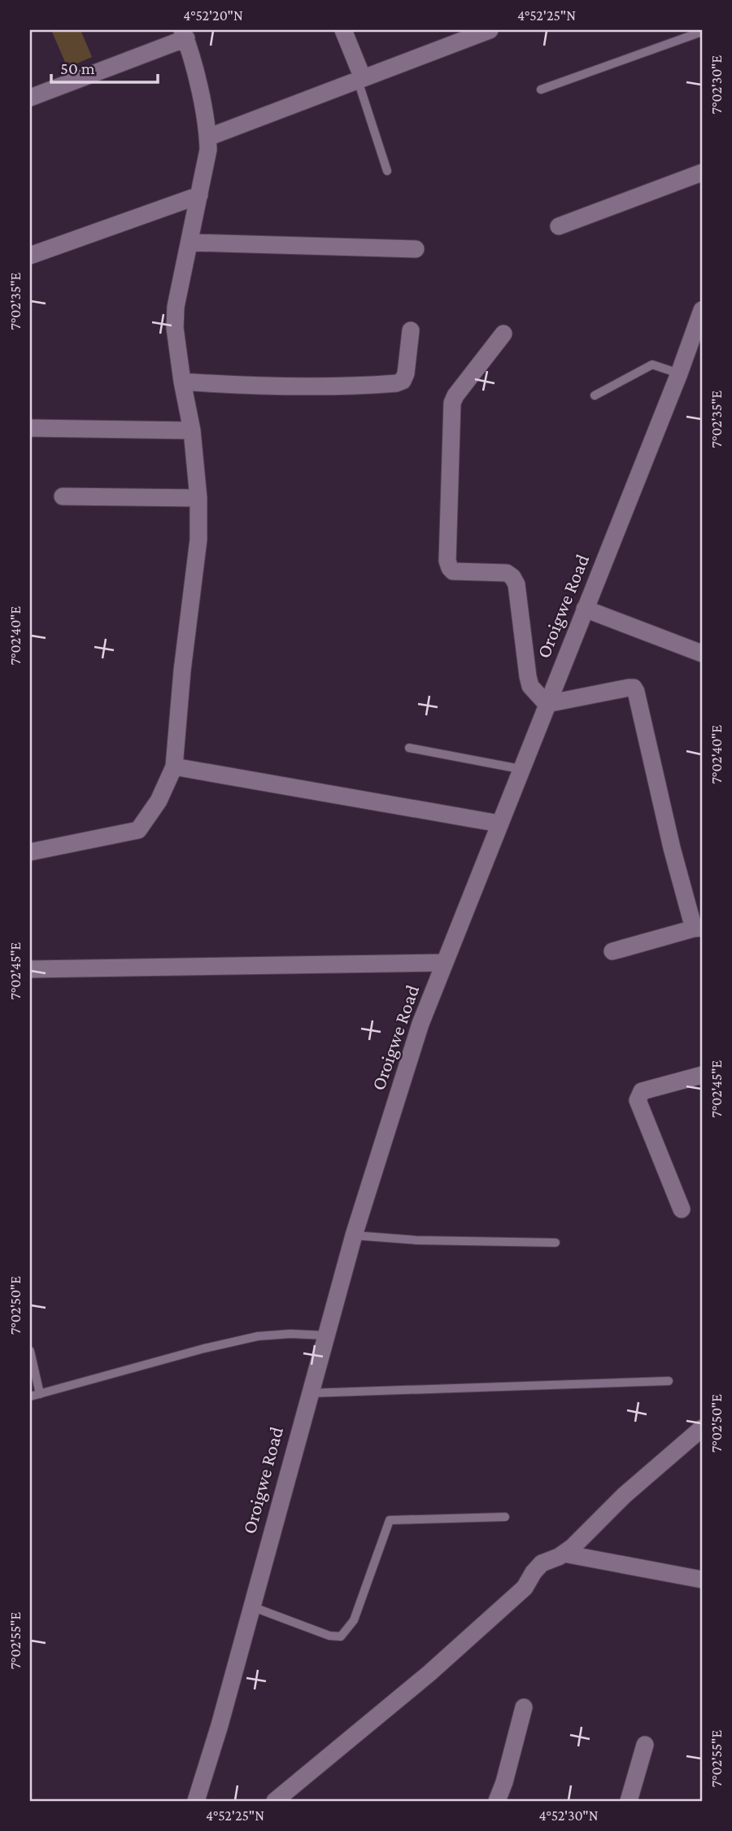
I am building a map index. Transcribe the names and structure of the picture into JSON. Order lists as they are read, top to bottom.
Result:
{
  "streets": {
    "street": ["Oroigwe Road"]
  },
  "scale_bar": "50 m",
  "coordinates": [
    "4°52'20\"N",
    "4°52'25\"N",
    "7°02'30\"E",
    "7°02'35\"E",
    "7°02'40\"E",
    "7°02'45\"E",
    "7°02'50\"E",
    "7°02'55\"E",
    "4°52'30\"N"
  ]
}
